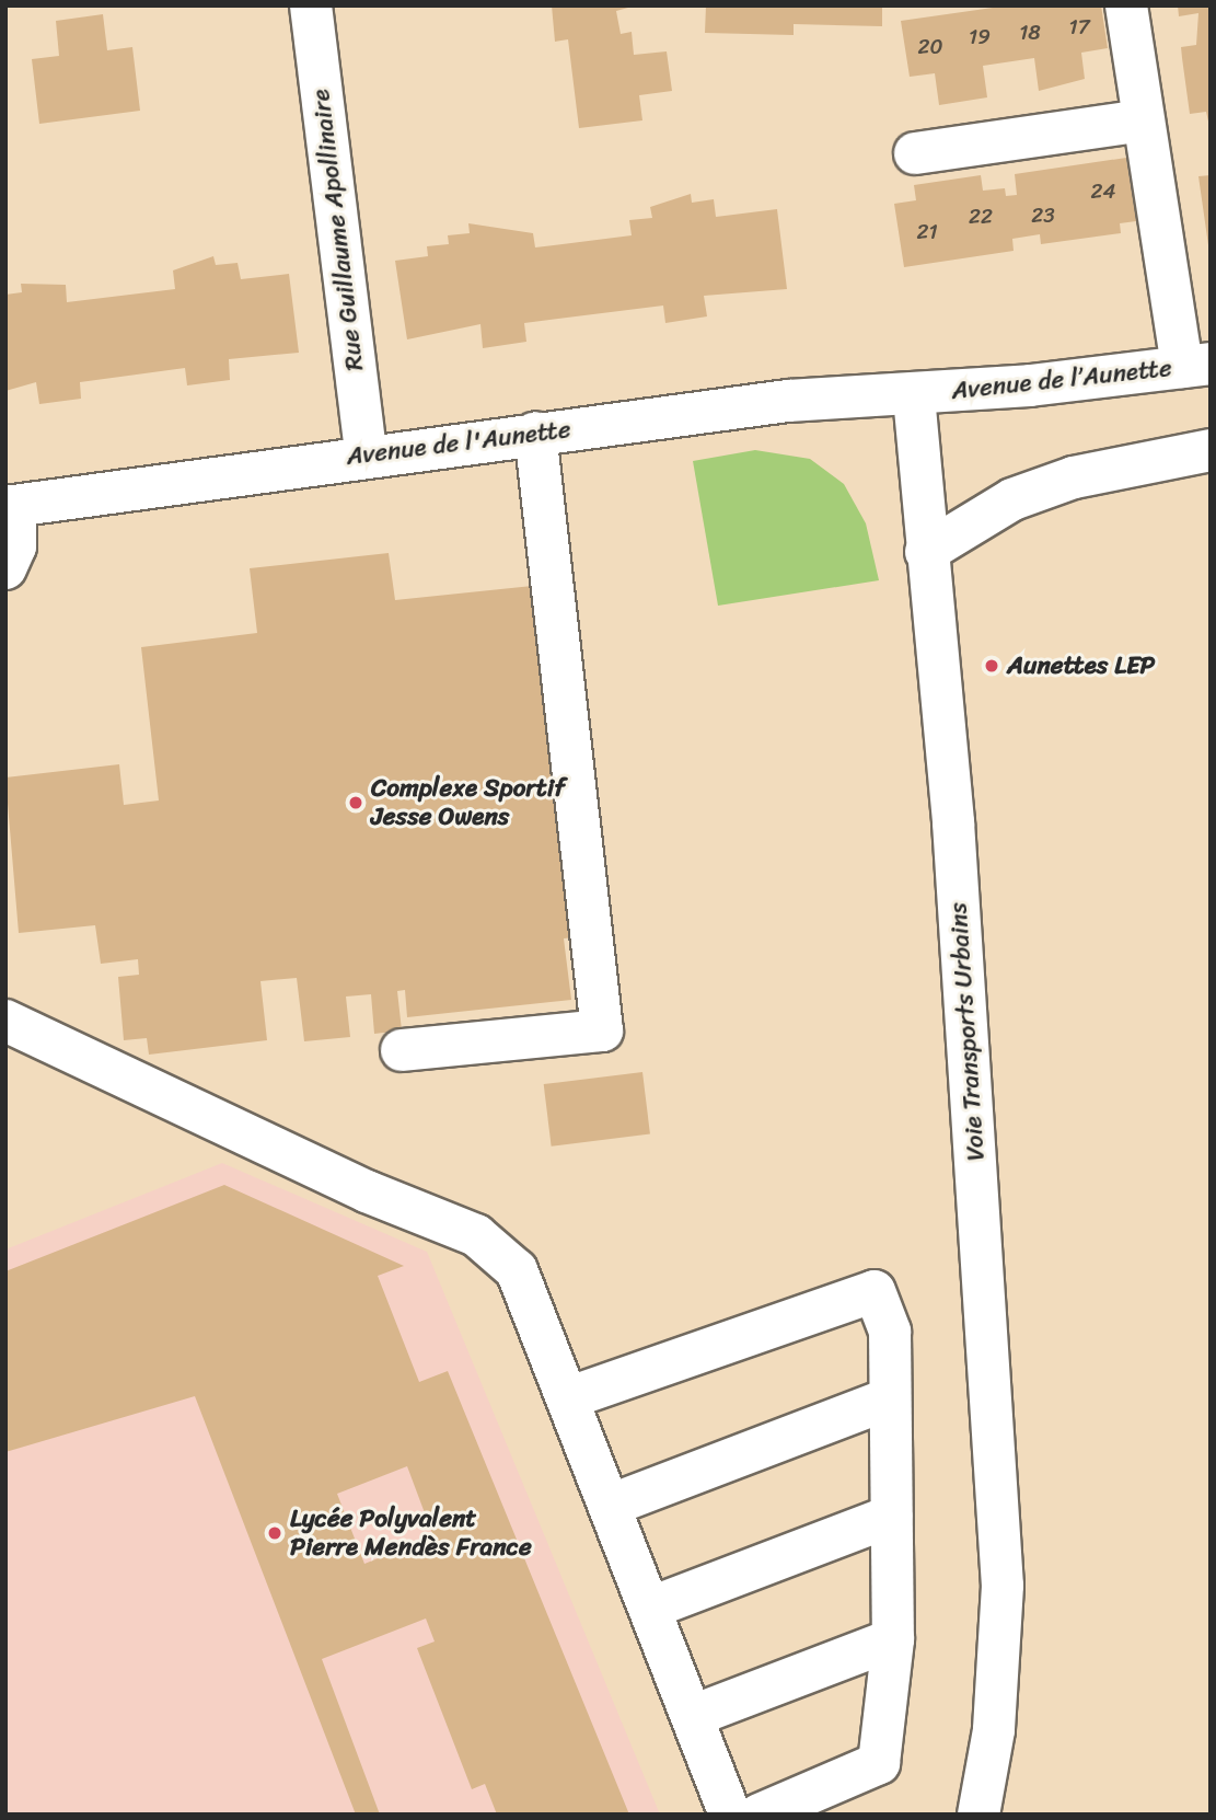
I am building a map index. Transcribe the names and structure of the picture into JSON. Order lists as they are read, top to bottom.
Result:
{
  "streets": {
    "street": [
      "Rue Guillaume Apollinaire",
      "Avenue de l’Aunette",
      "Avenue de l'Aunette",
      "Voie Transports Urbains"
    ]
  },
  "crossings": [
    ["Rue Guillaume Apollinaire", "Avenue de l'Aunette"],
    ["Avenue de l’Aunette", "Avenue de l'Aunette"],
    ["Avenue de l’Aunette", "Voie Transports Urbains"],
    ["Avenue de l'Aunette", "Voie Transports Urbains"]
  ],
  "places": ["Aunettes LEP", "Complexe Sportif Jesse Owens", "Lycée Polyvalent Pierre Mendès France"],
  "house_numbers": [
    "17",
    "18",
    "19",
    "20",
    "24",
    "23",
    "22",
    "21"
  ]
}
